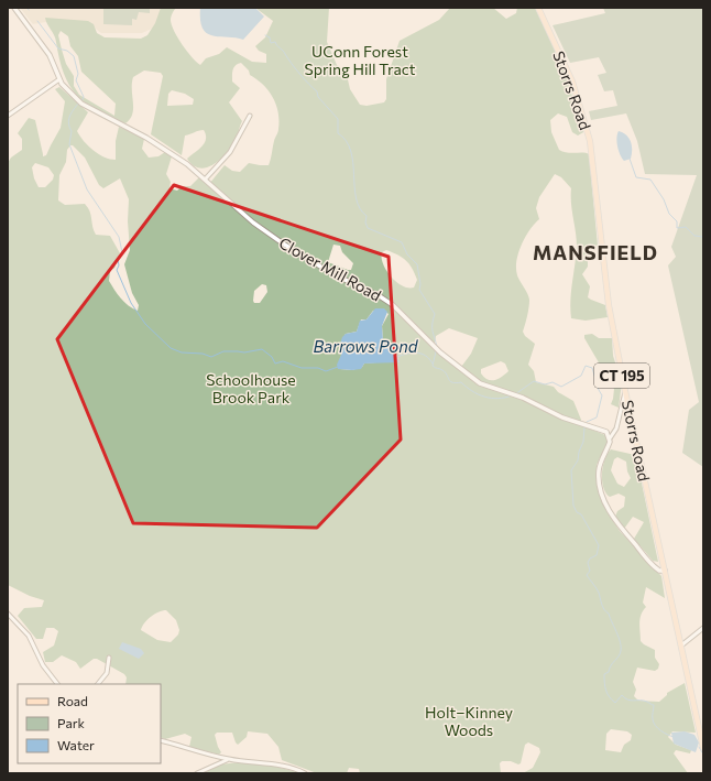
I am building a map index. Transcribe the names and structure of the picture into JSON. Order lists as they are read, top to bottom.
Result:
{
  "streets": {
    "main road": ["Storrs Road", "CT 195"],
    "street": ["Clover Mill Road"]
  },
  "districts": ["MANSFIELD"],
  "water": ["Barrows Pond"],
  "parks": ["UConn Forest Spring Hill Tract", "Schoolhouse Brook Park", "Holt–Kinney Woods"],
  "legend": ["Road", "Park", "Water"]
}
